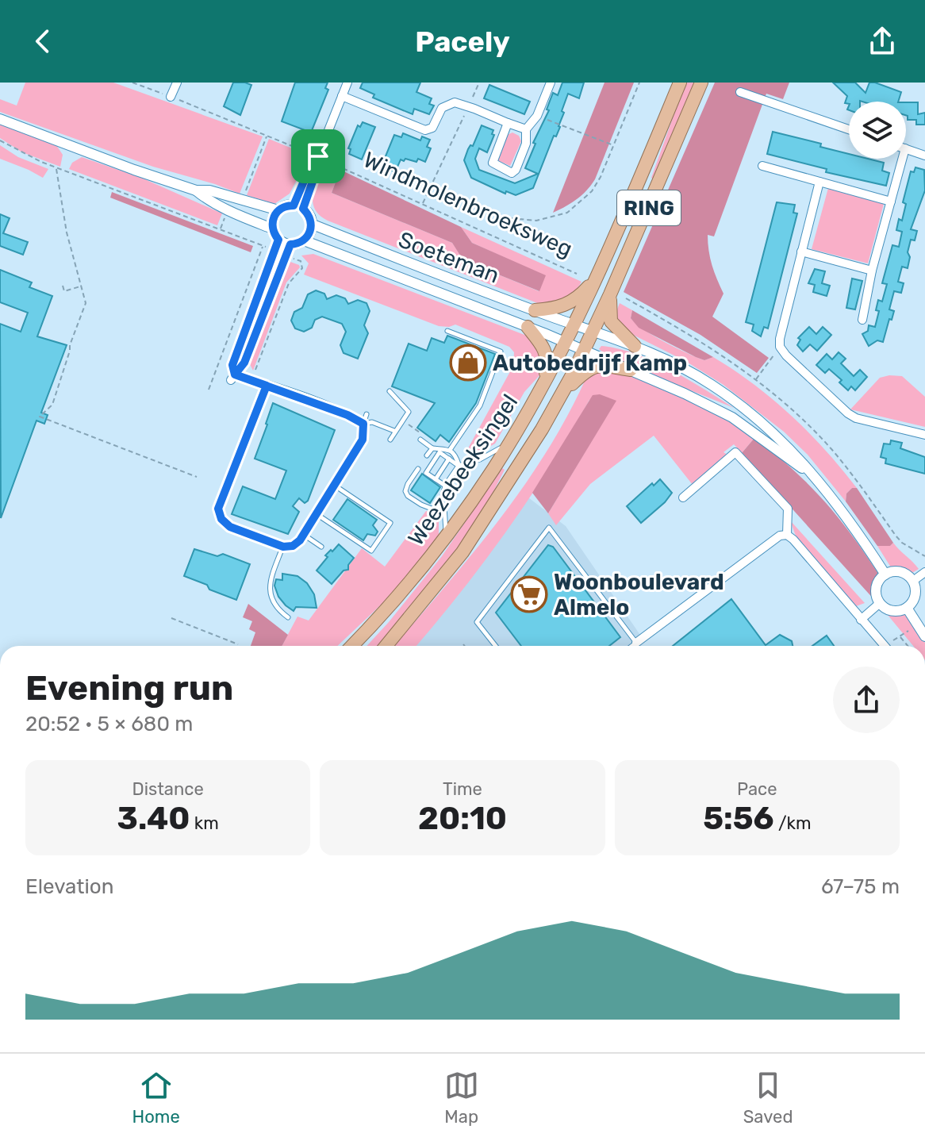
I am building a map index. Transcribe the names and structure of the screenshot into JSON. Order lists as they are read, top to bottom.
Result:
{
  "streets": {
    "main road": ["RING", "Weezebeeksingel"],
    "street": ["Soeteman"],
    "path": ["Windmolenbroeksweg"]
  },
  "crossings": [
    ["Soeteman", "Weezebeeksingel"]
  ],
  "places": {
    "shop": ["Autobedrijf Kamp"],
    "supermarket": ["Woonboulevard Almelo"]
  },
  "page": {
    "header": "Pacely",
    "heading": ["Evening run", "20:52 · 5 × 680 m"],
    "stats": [
      ["Distance", "3.40 km"],
      ["Time", "20:10"],
      ["Pace", "5:56 /km"]
    ],
    "chart": ["Elevation", "67–75 m"],
    "tabs": ["Home", "Map", "Saved"]
  }
}
